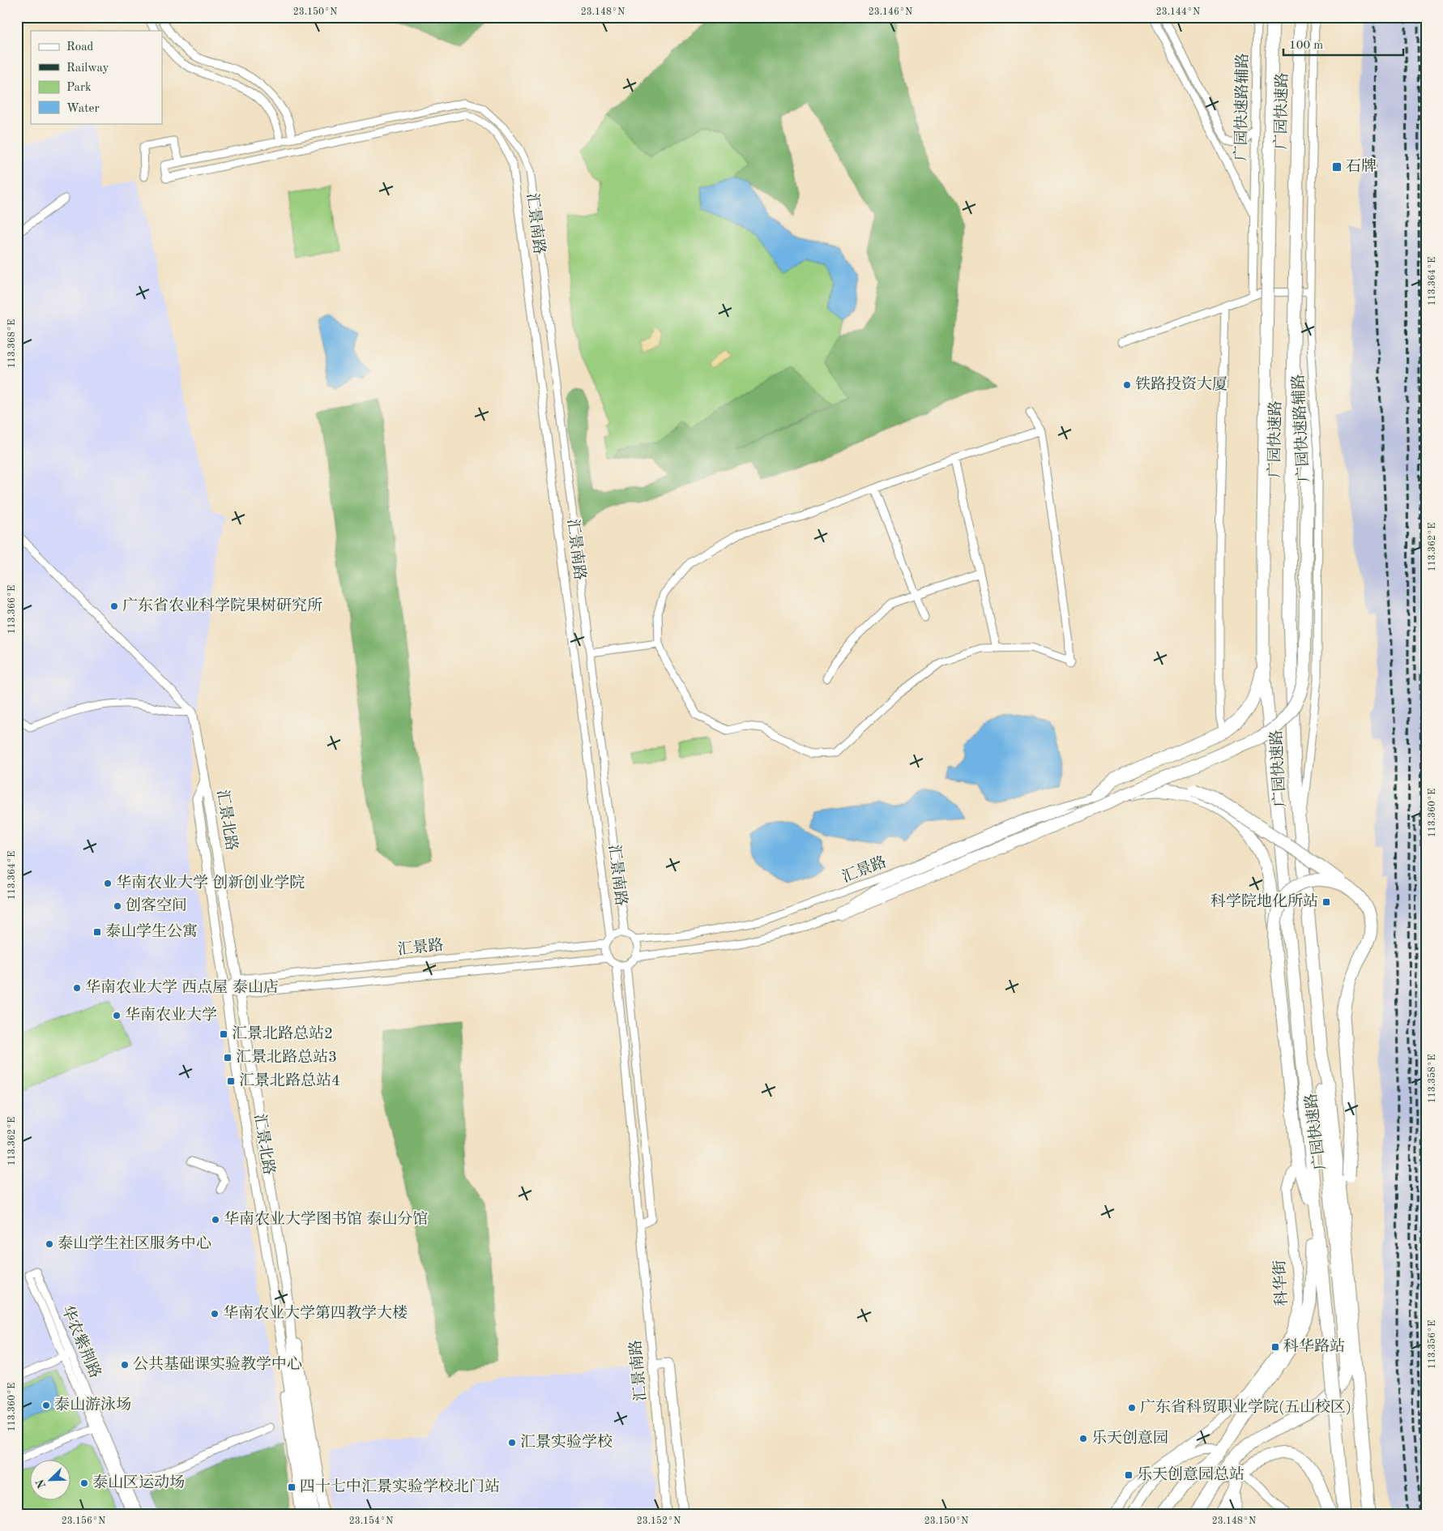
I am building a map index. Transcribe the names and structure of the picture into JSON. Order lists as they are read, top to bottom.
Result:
{
  "streets": {
    "highway": ["广园快速路"],
    "street": [
      "广园快速路辅路",
      "汇景南路",
      "汇景北路",
      "汇景路",
      "科华街",
      "华农紫荆路"
    ]
  },
  "crossings": [
    ["广园快速路辅路", "广园快速路"],
    ["汇景南路", "汇景路"],
    ["汇景北路", "汇景路"]
  ],
  "places": {
    "transit": [
      "石牌",
      "科学院地化所站",
      "泰山学生公寓",
      "汇景北路总站2",
      "汇景北路总站3",
      "汇景北路总站4",
      "科华路站",
      "乐天创意园总站",
      "四十七中汇景实验学校北门站"
    ],
    "other": [
      "铁路投资大厦",
      "广东省农业科学院果树研究所",
      "华南农业大学 创新创业学院",
      "创客空间",
      "华南农业大学 西点屋 泰山店",
      "华南农业大学",
      "华南农业大学图书馆 泰山分馆",
      "泰山学生社区服务中心",
      "华南农业大学第四教学大楼",
      "公共基础课实验教学中心",
      "泰山游泳场",
      "广东省科贸职业学院(五山校区)",
      "乐天创意园",
      "汇景实验学校",
      "泰山区运动场"
    ]
  },
  "legend": [
    "Road",
    "Railway",
    "Park",
    "Water"
  ],
  "scale_bar": "100 m",
  "north": "bottom left",
  "coordinates": [
    "23.150°N",
    "23.148°N",
    "23.146°N",
    "23.144°N",
    "113.364°E",
    "113.368°E",
    "113.362°E",
    "113.366°E",
    "113.360°E",
    "113.358°E",
    "113.356°E",
    "23.156°N",
    "23.154°N",
    "23.152°N"
  ]
}
